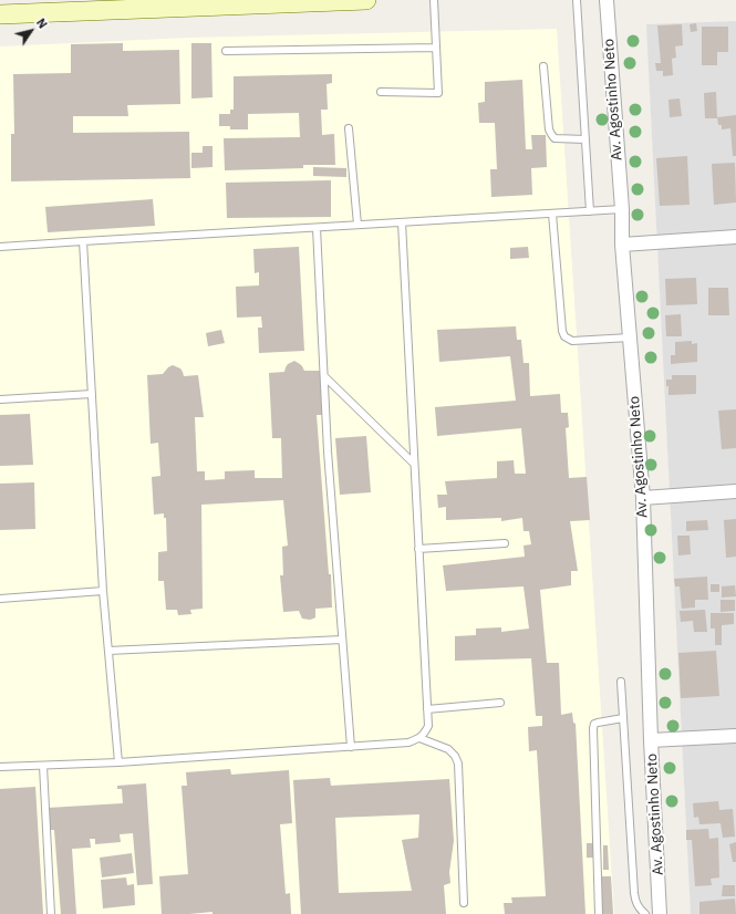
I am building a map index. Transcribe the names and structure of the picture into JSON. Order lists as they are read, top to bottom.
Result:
{
  "streets": {
    "street": ["Av. Agostinho Neto"]
  },
  "north": "top right"
}
